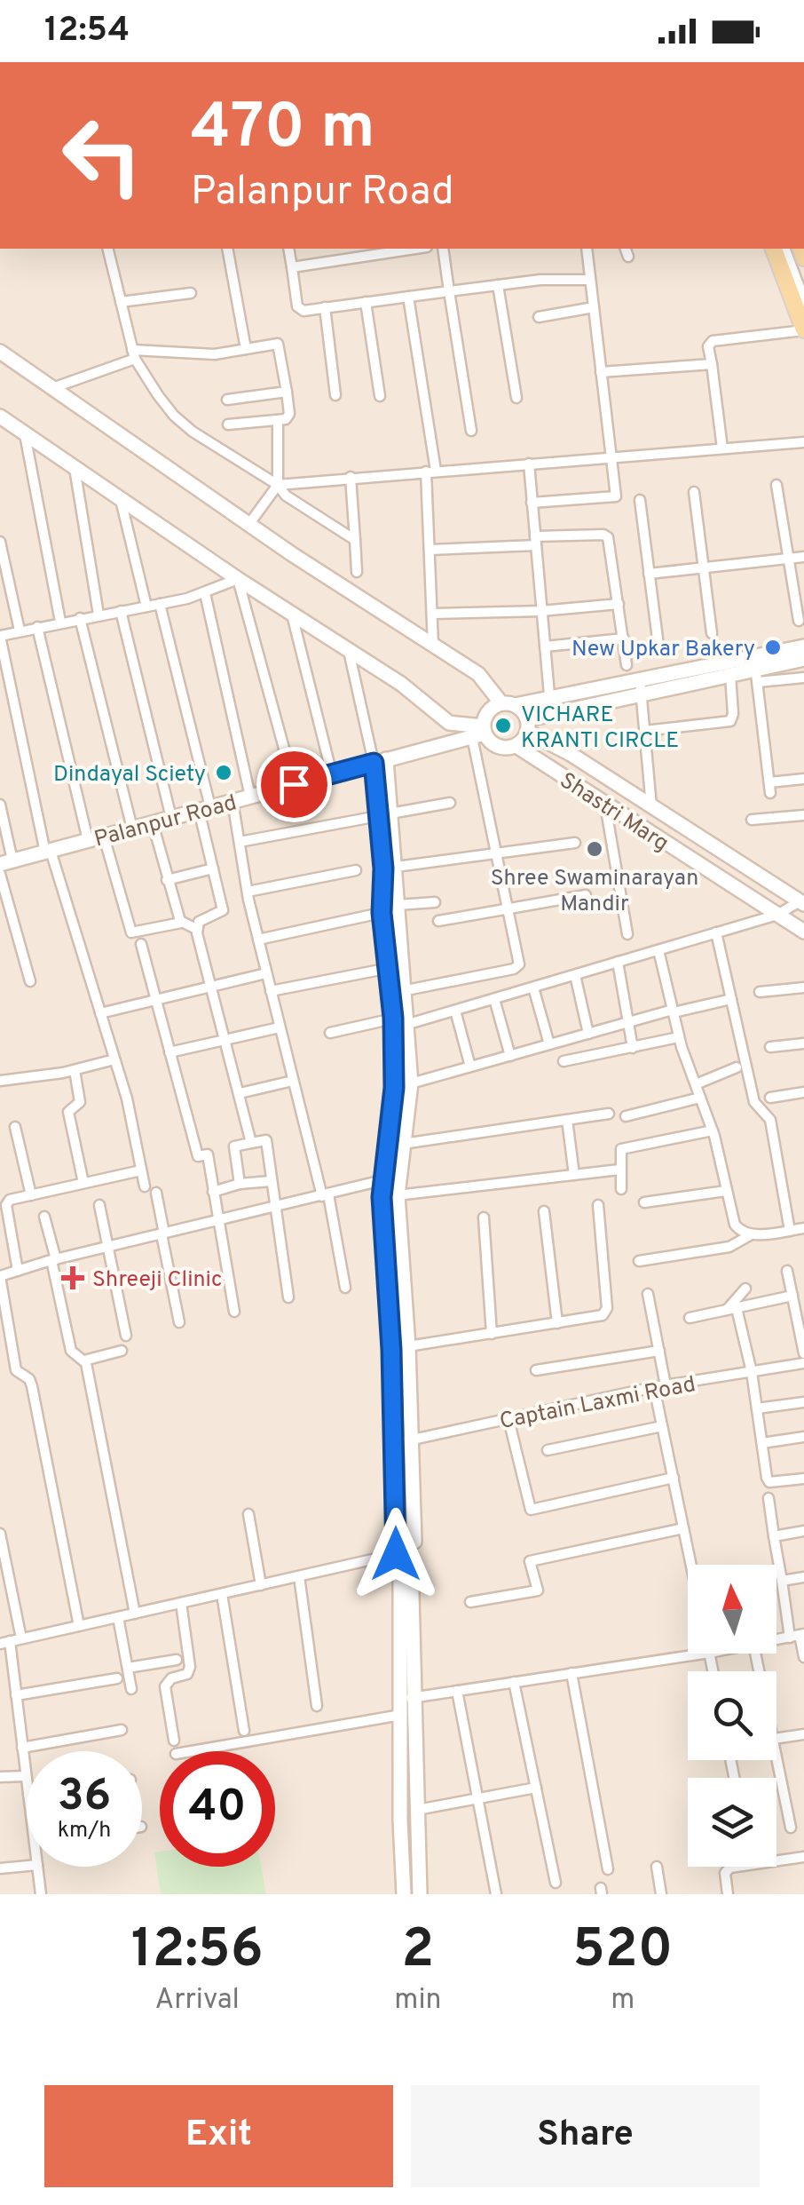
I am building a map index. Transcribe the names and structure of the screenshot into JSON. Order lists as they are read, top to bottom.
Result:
{
  "streets": {
    "street": ["Shastri Marg", "Palanpur Road", "Captain Laxmi Road"]
  },
  "crossings": [
    ["Shastri Marg", "Palanpur Road"]
  ],
  "places": {
    "other": [
      "New Upkar Bakery",
      "VICHARE KRANTI CIRCLE",
      "Dindayal Sciety",
      "Shree Swaminarayan Mandir"
    ],
    "health": ["Shreeji Clinic"]
  },
  "north": "top",
  "page": {
    "status": "12:54",
    "turn": ["470 m", "Palanpur Road"],
    "speed": "36 km/h",
    "limit": "40",
    "eta": [
      "12:56",
      "Arrival",
      "2",
      "min",
      "520",
      "m"
    ],
    "buttons": ["Exit", "Share"]
  }
}
